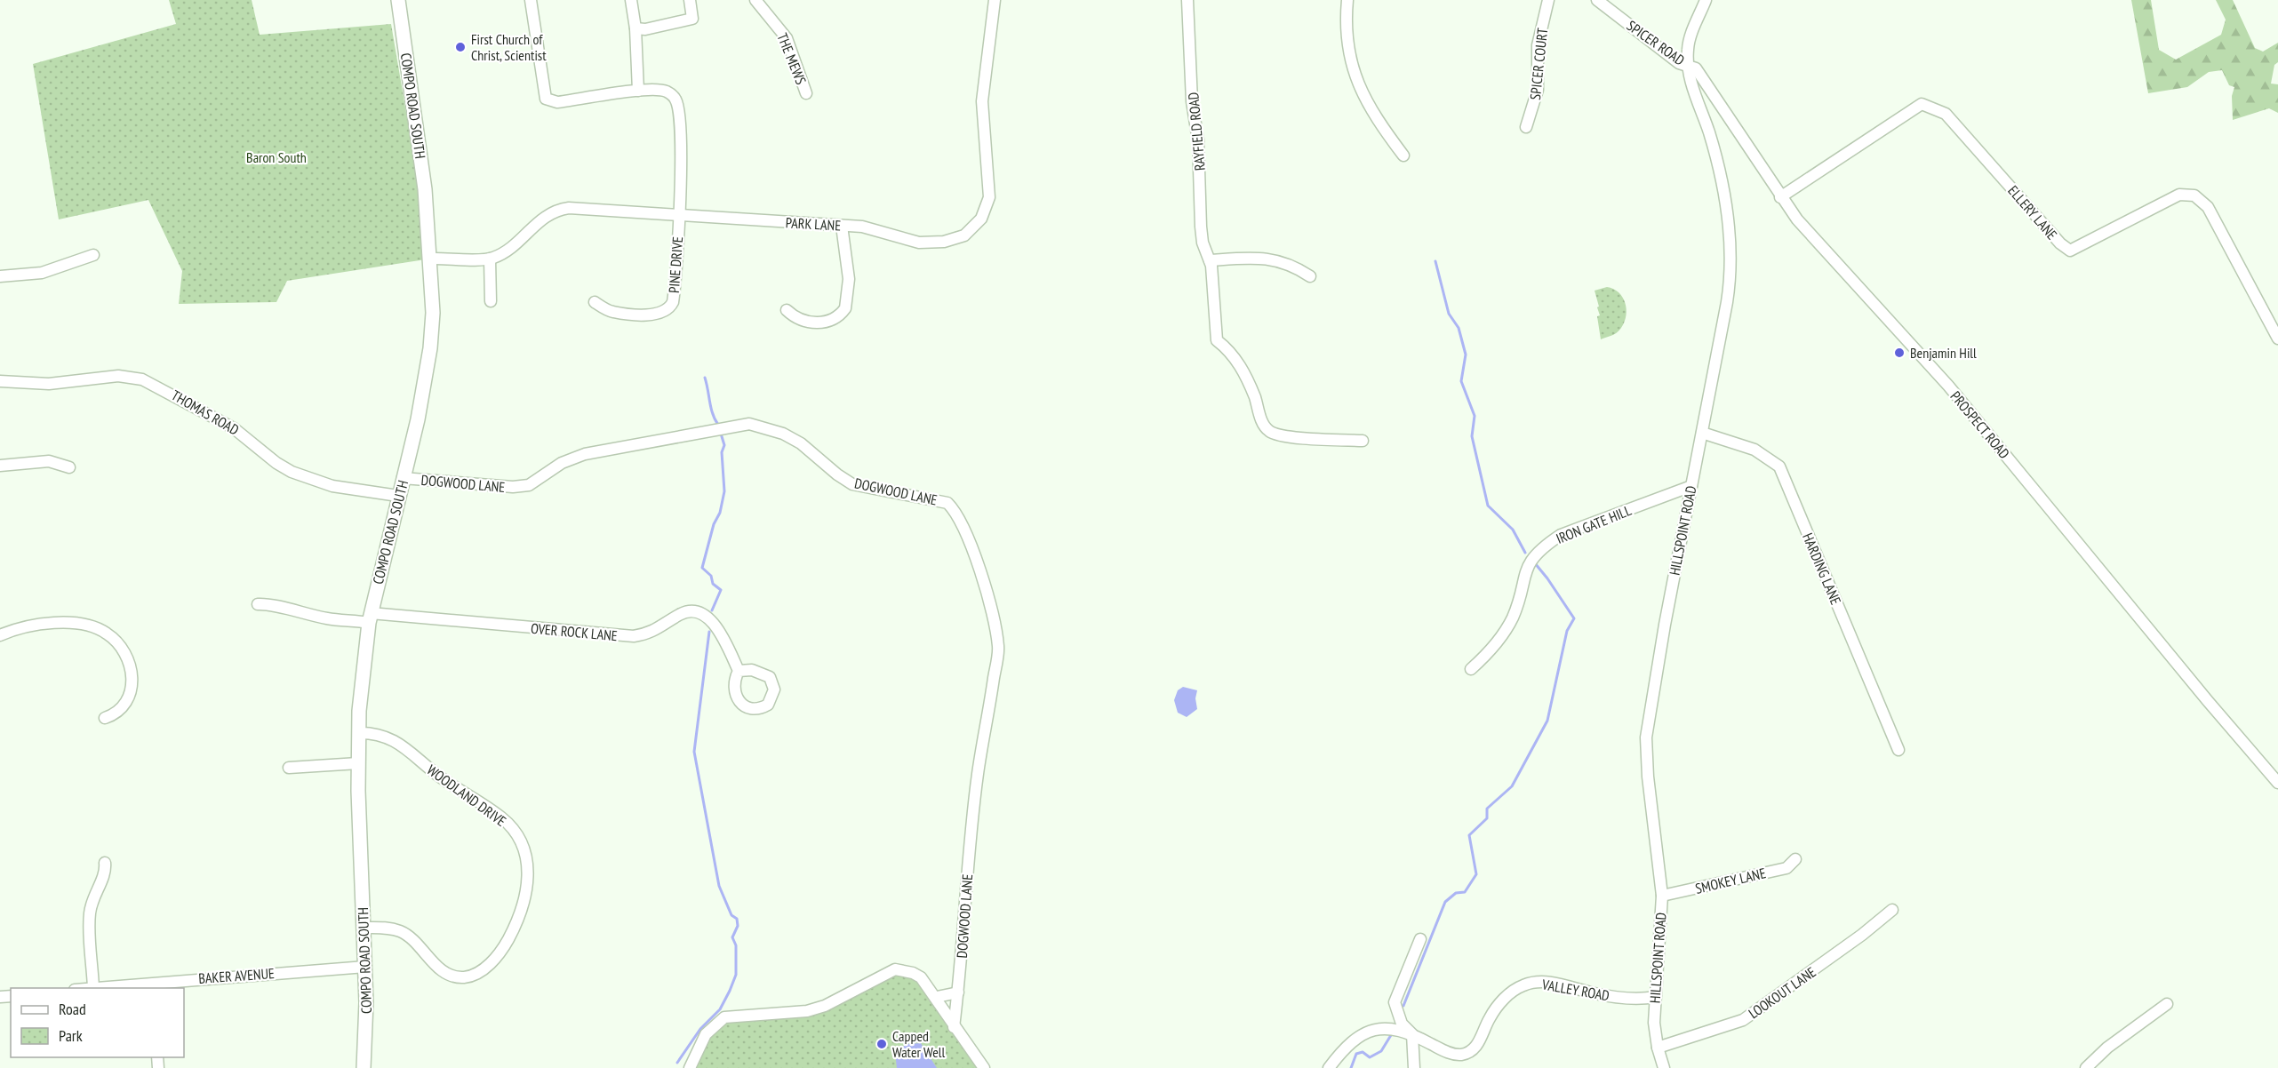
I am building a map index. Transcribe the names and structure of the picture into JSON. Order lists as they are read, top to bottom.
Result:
{
  "streets": {
    "main road": ["COMPO ROAD SOUTH"],
    "street": [
      "SPICER ROAD",
      "THE MEWS",
      "SPICER COURT",
      "RAYFIELD ROAD",
      "ELLERY LANE",
      "PARK LANE",
      "PINE DRIVE",
      "THOMAS ROAD",
      "PROSPECT ROAD",
      "DOGWOOD LANE",
      "IRON GATE HILL",
      "HILLSPOINT ROAD",
      "HARDING LANE",
      "OVER ROCK LANE",
      "WOODLAND DRIVE",
      "SMOKEY LANE",
      "BAKER AVENUE",
      "VALLEY ROAD",
      "LOOKOUT LANE"
    ]
  },
  "crossings": [
    ["SPICER ROAD", "PROSPECT ROAD"],
    ["SPICER ROAD", "HILLSPOINT ROAD"],
    ["COMPO ROAD SOUTH", "PARK LANE"],
    ["COMPO ROAD SOUTH", "THOMAS ROAD"],
    ["COMPO ROAD SOUTH", "DOGWOOD LANE"],
    ["COMPO ROAD SOUTH", "OVER ROCK LANE"],
    ["COMPO ROAD SOUTH", "WOODLAND DRIVE"],
    ["COMPO ROAD SOUTH", "BAKER AVENUE"],
    ["ELLERY LANE", "PROSPECT ROAD"],
    ["PARK LANE", "PINE DRIVE"],
    ["PROSPECT ROAD", "HILLSPOINT ROAD"],
    ["IRON GATE HILL", "HILLSPOINT ROAD"],
    ["HILLSPOINT ROAD", "HARDING LANE"],
    ["HILLSPOINT ROAD", "SMOKEY LANE"],
    ["HILLSPOINT ROAD", "VALLEY ROAD"],
    ["HILLSPOINT ROAD", "LOOKOUT LANE"]
  ],
  "parks": ["Baron South"],
  "places": ["First Church of Christ, Scientist", "Benjamin Hill", "Capped Water Well"],
  "legend": ["Road", "Park"]
}
